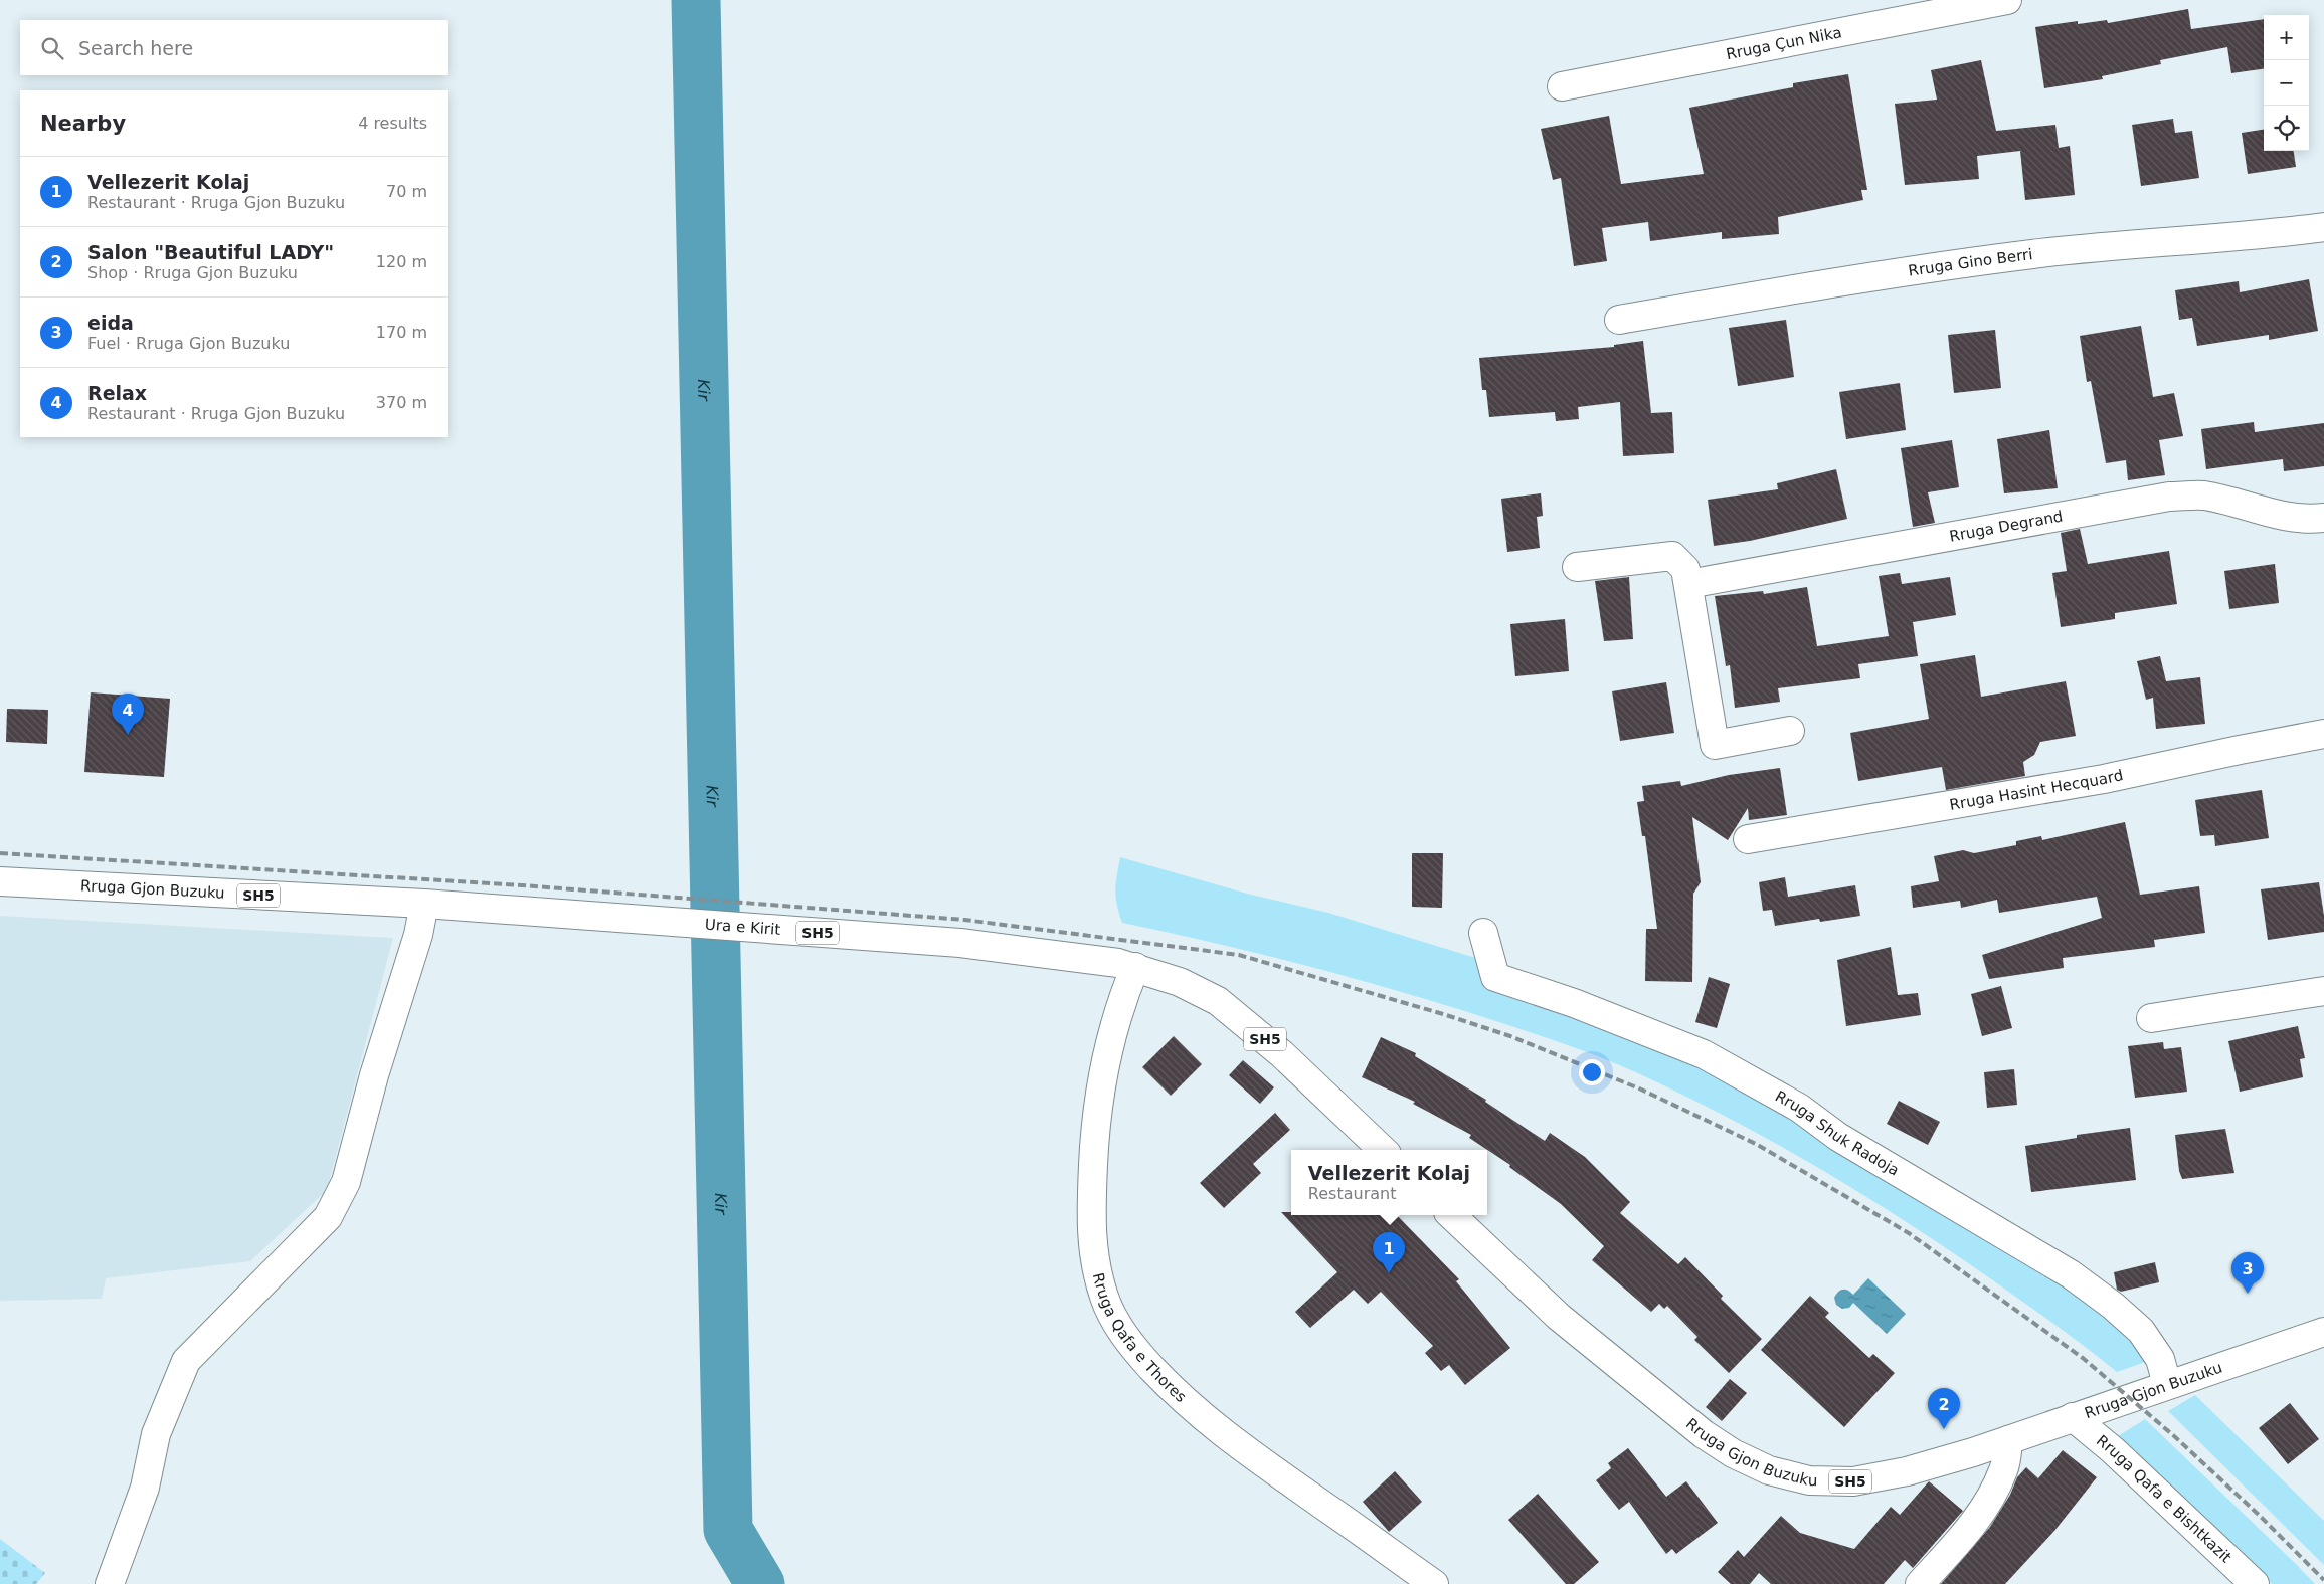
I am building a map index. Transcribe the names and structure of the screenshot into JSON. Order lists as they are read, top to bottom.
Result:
{
  "streets": {
    "street": [
      "Rruga Çun Nika",
      "Rruga Gino Berri",
      "Rruga Degrand",
      "Rruga Hasint Hecquard",
      "Rruga Gjon Buzuku",
      "SH5",
      "Ura e Kirit",
      "Rruga Shuk Radoja",
      "Rruga Qafa e Thores",
      "Rruga Qafa e Bishtkazit"
    ]
  },
  "crossings": [
    ["Rruga Gjon Buzuku", "Ura e Kirit"],
    ["Rruga Gjon Buzuku", "Rruga Shuk Radoja"],
    ["Rruga Gjon Buzuku", "Rruga Qafa e Bishtkazit"],
    ["SH5", "Ura e Kirit"],
    ["SH5", "Rruga Qafa e Thores"],
    ["Ura e Kirit", "Rruga Qafa e Thores"]
  ],
  "water": ["Kir"],
  "page": {
    "map_buttons": ["+", "−"],
    "search": "Search here",
    "heading": ["Nearby", "4 results"],
    "list": [
      {
        "mark": "1",
        "name": "Vellezerit Kolaj",
        "note": "Restaurant · Rruga Gjon Buzuku",
        "value": "70 m"
      },
      {
        "mark": "2",
        "name": "Salon \"Beautiful LADY\"",
        "note": "Shop · Rruga Gjon Buzuku",
        "value": "120 m"
      },
      {
        "mark": "3",
        "name": "eida",
        "note": "Fuel · Rruga Gjon Buzuku",
        "value": "170 m"
      },
      {
        "mark": "4",
        "name": "Relax",
        "note": "Restaurant · Rruga Gjon Buzuku",
        "value": "370 m"
      }
    ],
    "pins": [
      "4",
      "1",
      "3",
      "2"
    ],
    "popup": ["Vellezerit Kolaj", "Restaurant"]
  }
}
